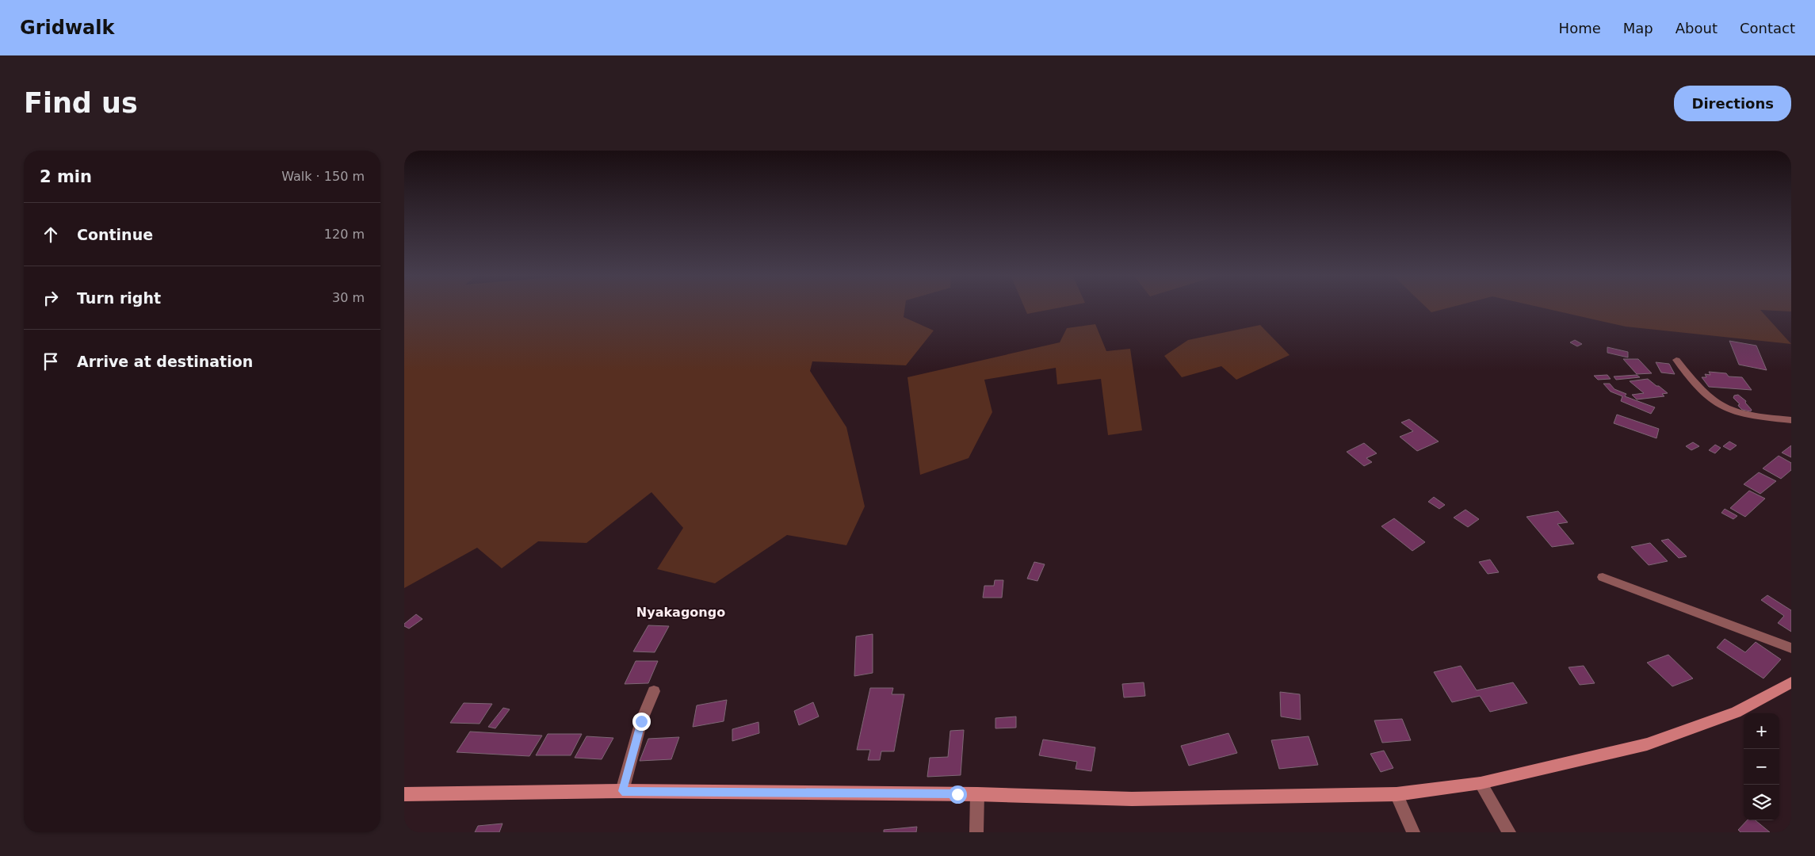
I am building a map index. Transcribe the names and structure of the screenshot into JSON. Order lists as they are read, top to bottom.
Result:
{
  "districts": ["Nyakagongo"],
  "page": {
    "header": "Gridwalk",
    "nav": [
      "Home",
      "Map",
      "About",
      "Contact"
    ],
    "buttons": "Directions",
    "title": "Find us",
    "heading": ["2 min", "Walk · 150 m"],
    "list": [
      ["Continue", "120 m"],
      ["Turn right", "30 m"],
      "Arrive at destination"
    ],
    "map_buttons": ["+", "−"]
  }
}
